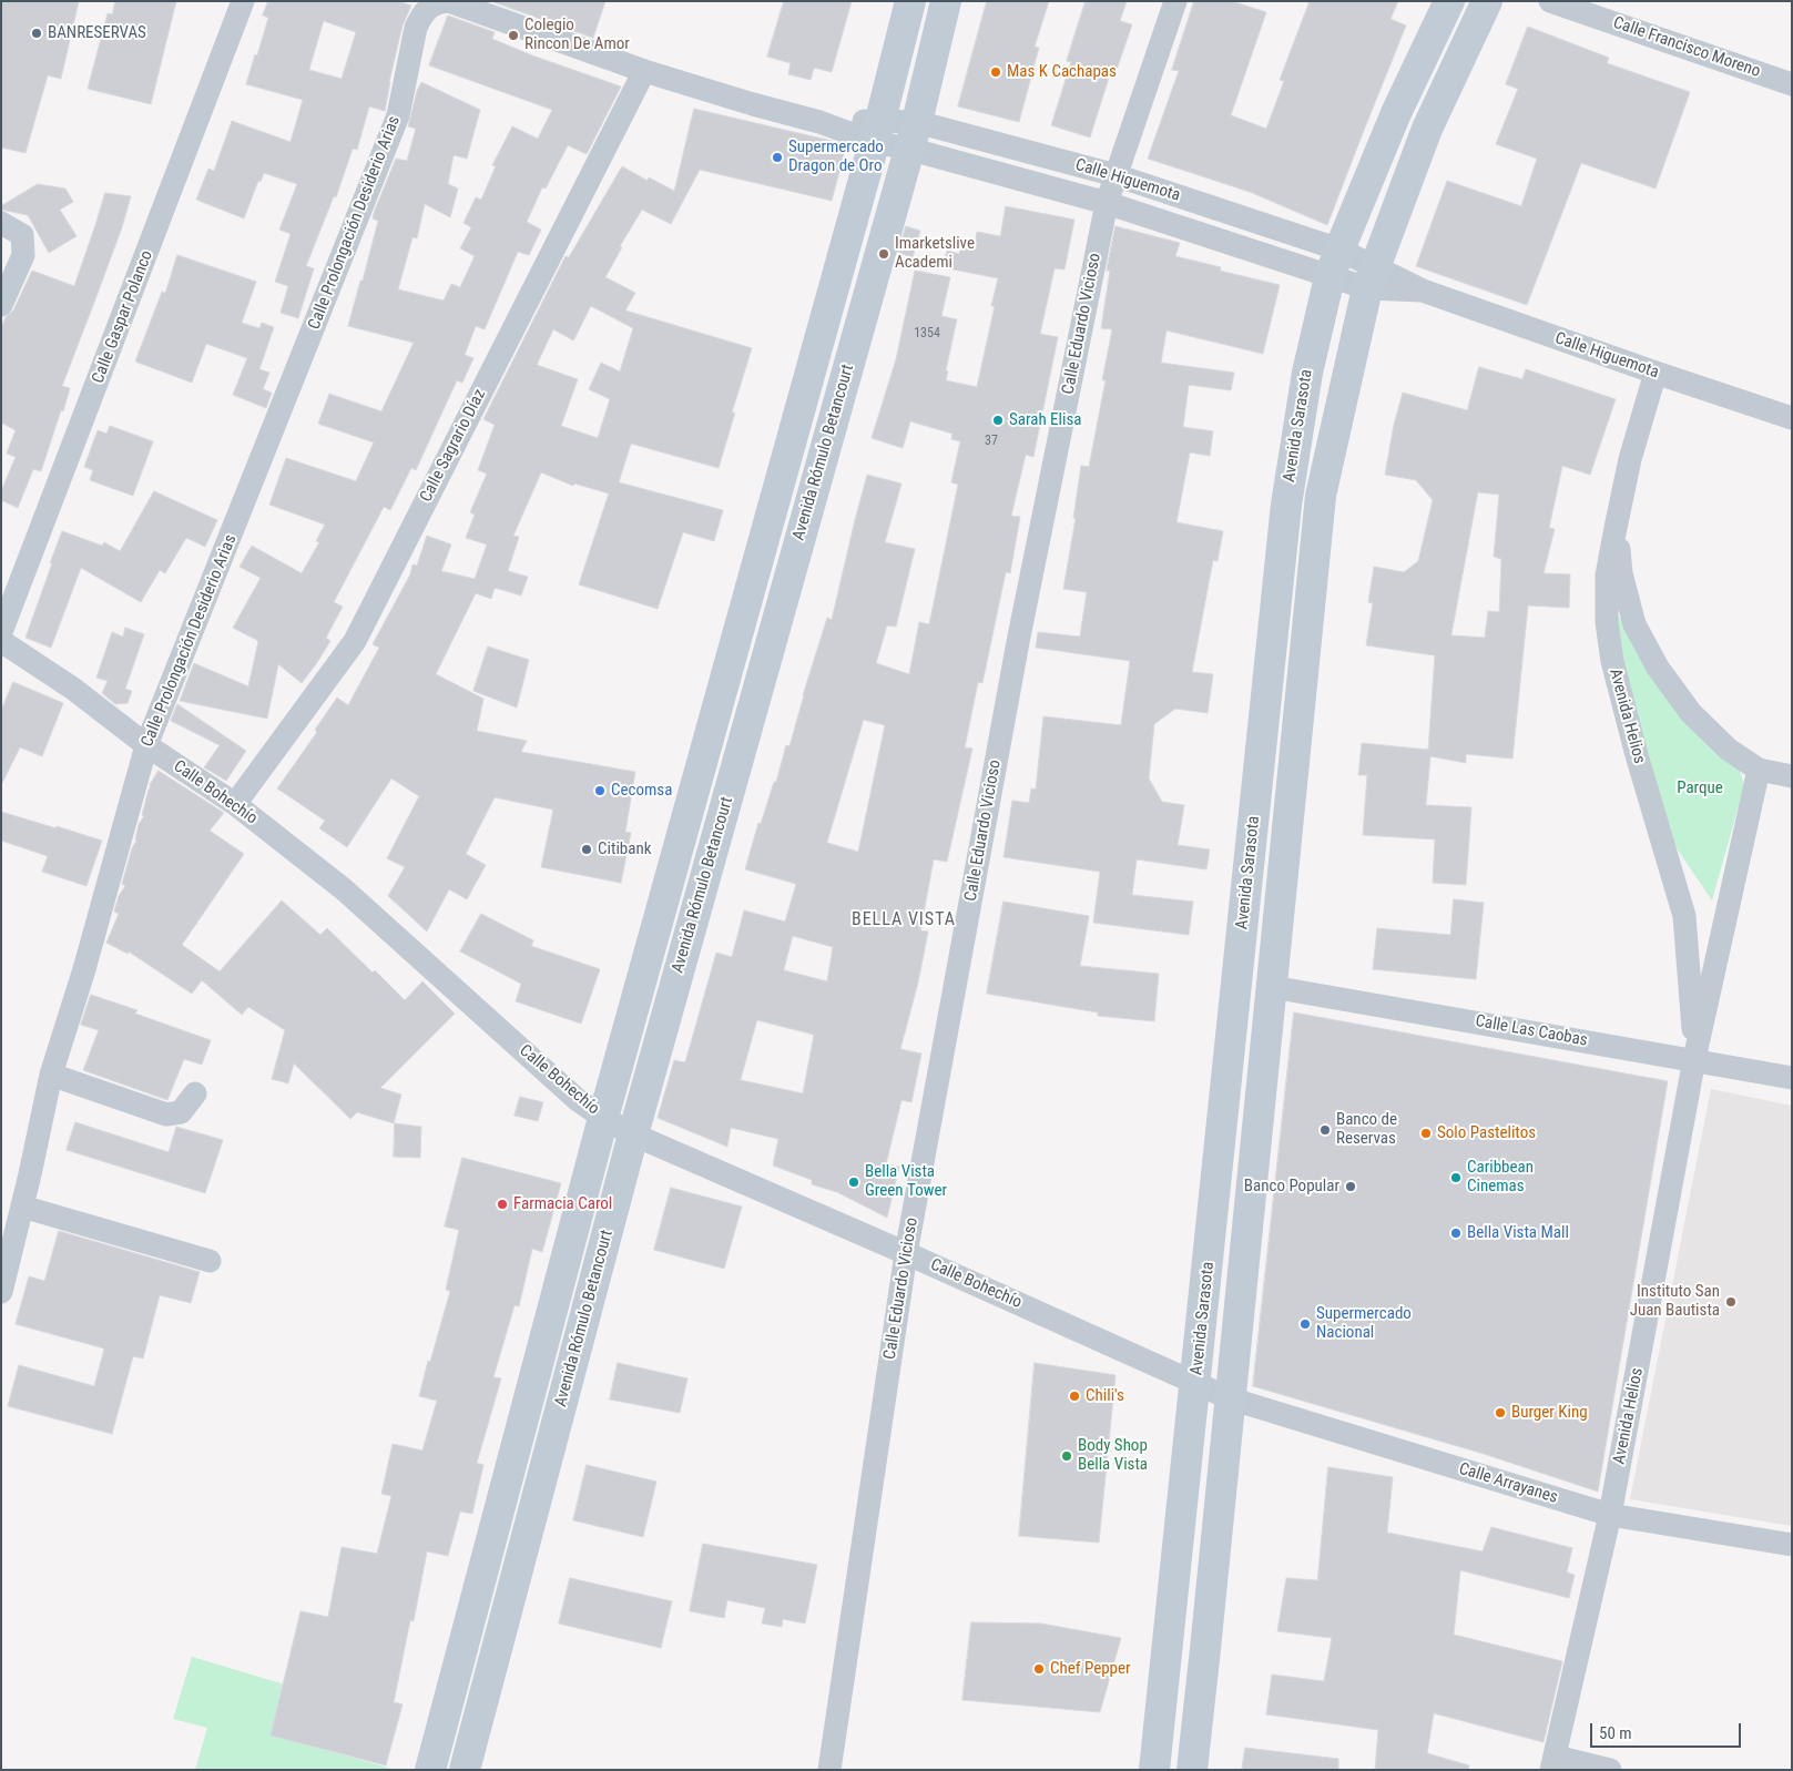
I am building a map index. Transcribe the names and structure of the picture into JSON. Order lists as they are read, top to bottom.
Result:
{
  "streets": {
    "main road": ["Avenida Sarasota", "Avenida Rómulo Betancourt"],
    "street": [
      "Calle Francisco Moreno",
      "Calle Higuemota",
      "Calle Prolongación Desiderio Arias",
      "Calle Gaspar Polanco",
      "Calle Eduardo Vicioso",
      "Calle Sagrario Díaz",
      "Avenida Helios",
      "Calle Bohechío",
      "Calle Las Caobas",
      "Calle Arrayanes"
    ]
  },
  "crossings": [
    ["Calle Higuemota", "Calle Prolongación Desiderio Arias"],
    ["Calle Higuemota", "Calle Eduardo Vicioso"],
    ["Calle Higuemota", "Avenida Sarasota"],
    ["Calle Higuemota", "Calle Sagrario Díaz"],
    ["Calle Higuemota", "Avenida Rómulo Betancourt"],
    ["Calle Higuemota", "Avenida Helios"],
    ["Calle Prolongación Desiderio Arias", "Calle Bohechío"],
    ["Calle Eduardo Vicioso", "Calle Bohechío"],
    ["Avenida Sarasota", "Calle Bohechío"],
    ["Avenida Sarasota", "Calle Las Caobas"],
    ["Avenida Sarasota", "Calle Arrayanes"],
    ["Calle Sagrario Díaz", "Calle Bohechío"],
    ["Avenida Rómulo Betancourt", "Calle Bohechío"],
    ["Avenida Helios", "Calle Las Caobas"],
    ["Avenida Helios", "Calle Arrayanes"],
    ["Calle Bohechío", "Calle Arrayanes"]
  ],
  "districts": ["BELLA VISTA"],
  "parks": ["Parque"],
  "places": [
    "BANRESERVAS",
    "Colegio Rincon De Amor",
    "Mas K Cachapas",
    "Supermercado Dragon de Oro",
    "Imarketslive Academi",
    "Sarah Elisa",
    "Cecomsa",
    "Citibank",
    "Banco de Reservas",
    "Solo Pastelitos",
    "Caribbean Cinemas",
    "Bella Vista Green Tower",
    "Banco Popular",
    "Farmacia Carol",
    "Bella Vista Mall",
    "Instituto San Juan Bautista",
    "Supermercado Nacional",
    "Chili's",
    "Burger King",
    "Body Shop Bella Vista",
    "Chef Pepper"
  ],
  "house_numbers": ["1354", "37"],
  "scale_bar": "50 m"
}
